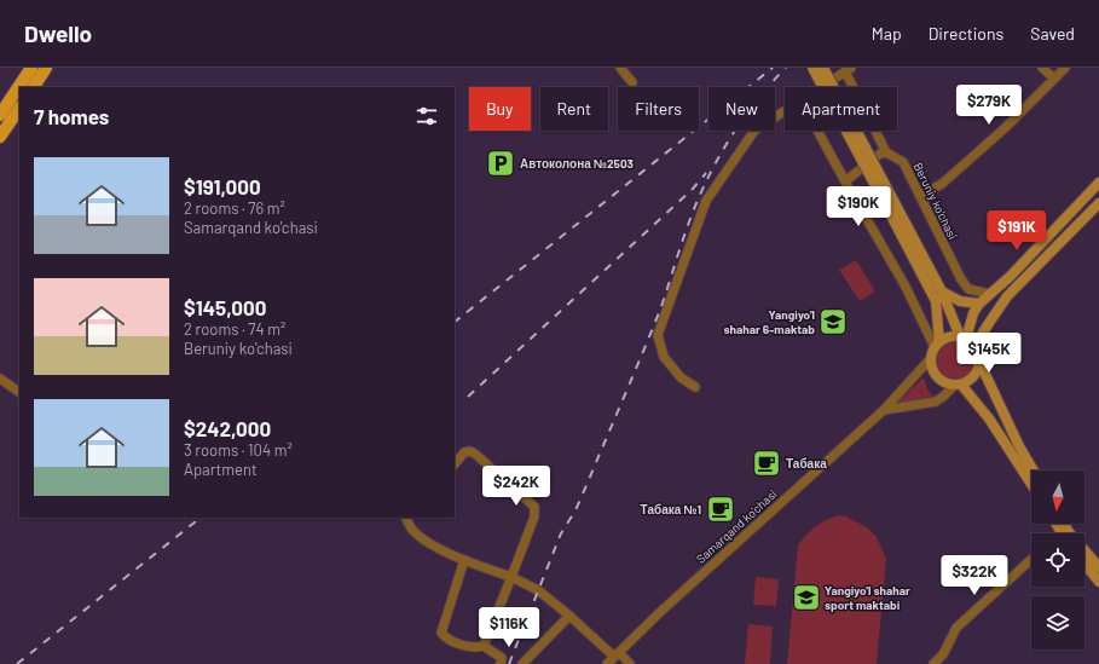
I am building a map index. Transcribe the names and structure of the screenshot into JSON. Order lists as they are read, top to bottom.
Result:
{
  "streets": {
    "street": ["Beruniy ko'chasi", "Samarqand ko'chasi"]
  },
  "places": {
    "parking": ["Автоколона №2503"],
    "school or university": ["Yangiyo'l shahar 6-maktab", "Yangiyo'l shahar sport maktabi"],
    "cafe": ["Табака", "Табака №1"]
  },
  "north": "bottom",
  "page": {
    "header": "Dwello",
    "nav": ["Map", "Directions", "Saved"],
    "price": [
      "$279K",
      "$190K",
      "$191K",
      "$145K",
      "$242K",
      "$322K",
      "$116K"
    ],
    "chip": [
      "Buy",
      "Rent",
      "Filters",
      "New",
      "Apartment"
    ],
    "heading": "7 homes",
    "list": [
      {
        "name": "$191,000",
        "note": "2 rooms · 76 m² · Samarqand ko'chasi"
      },
      {
        "name": "$145,000",
        "note": "2 rooms · 74 m² · Beruniy ko'chasi"
      },
      {
        "name": "$242,000",
        "note": "3 rooms · 104 m² · Apartment"
      }
    ]
  }
}
